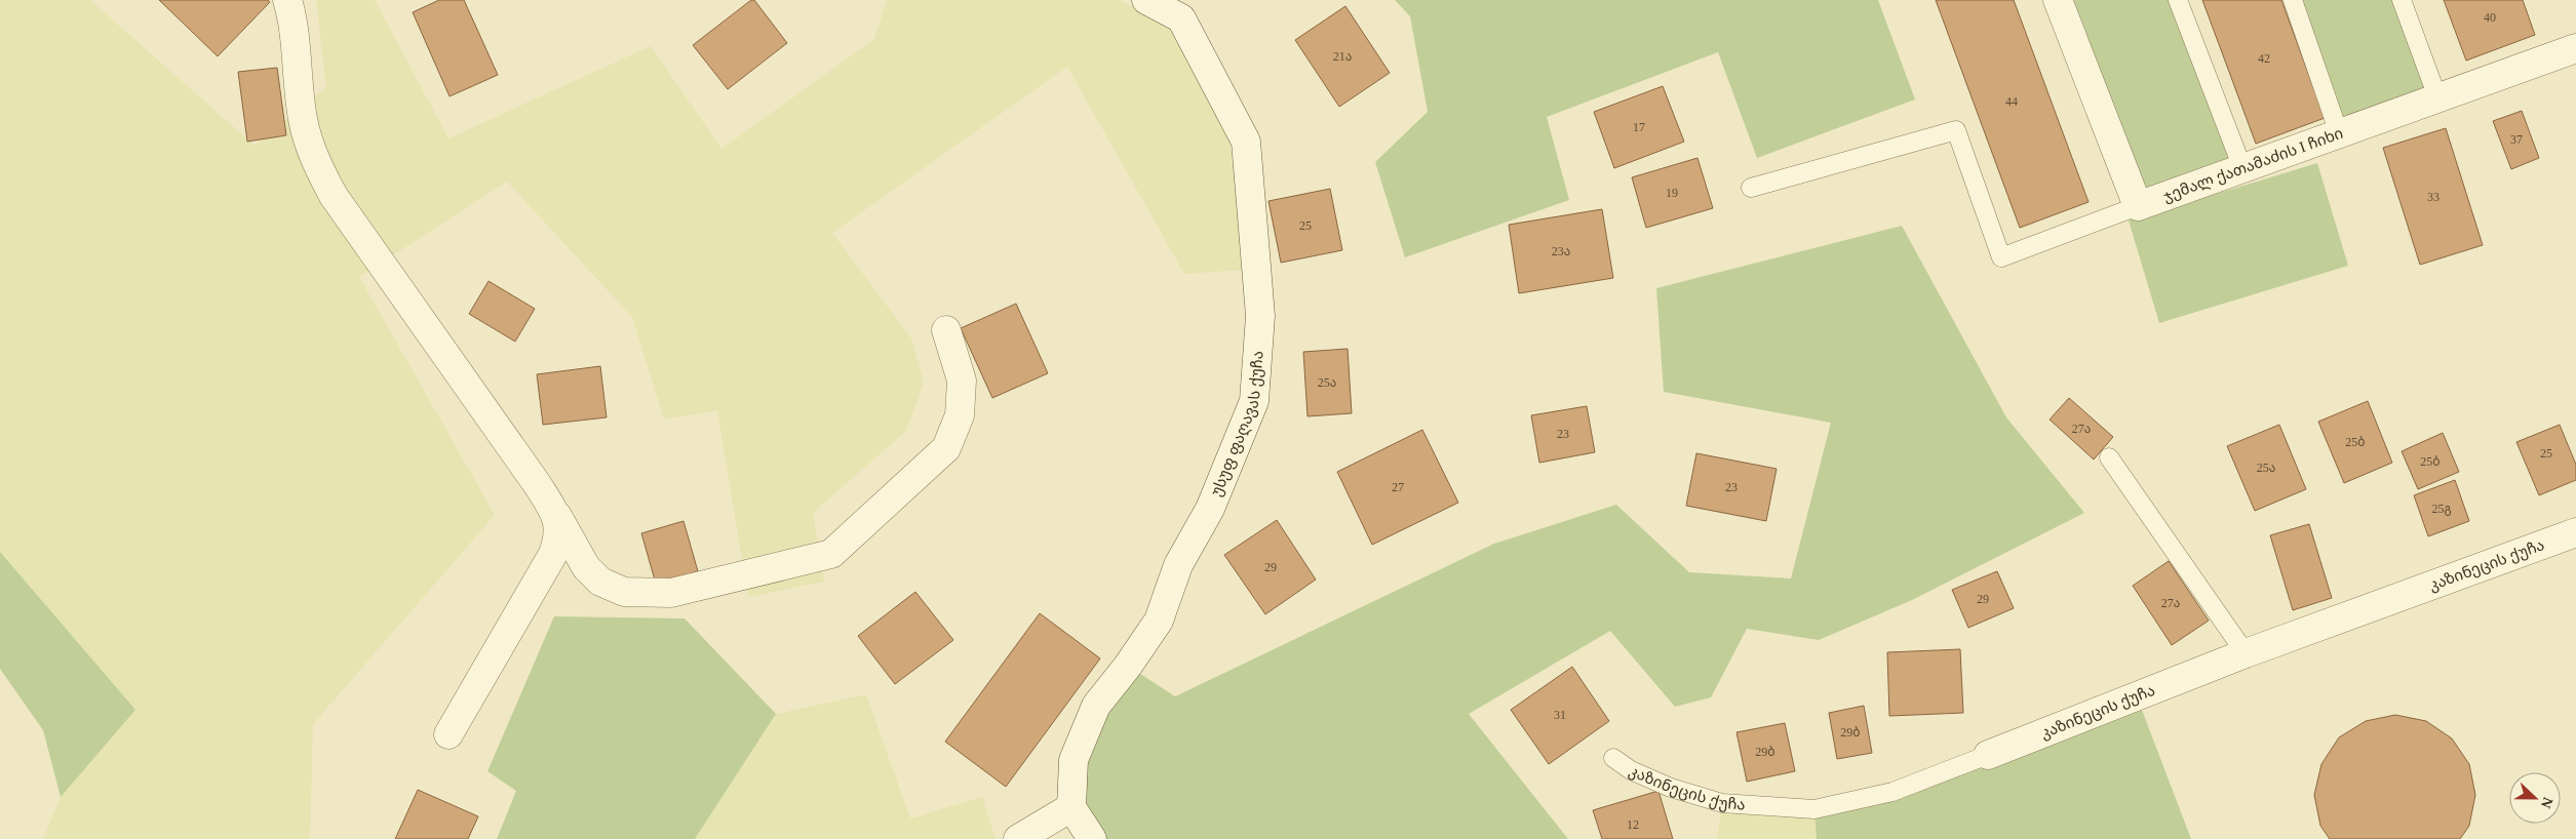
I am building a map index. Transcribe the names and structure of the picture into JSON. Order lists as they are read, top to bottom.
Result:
{
  "streets": {
    "street": ["ჯემალ ქათამაძის I ჩიხი", "უსუფ ფაღავას ქუჩა", "კაზინეცის ქუჩა"]
  },
  "house_numbers": [
    "40",
    "21ა",
    "42",
    "44",
    "17",
    "37",
    "19",
    "33",
    "25",
    "23ა",
    "25ა",
    "27ა",
    "23",
    "25ბ",
    "25",
    "25ბ",
    "25ა",
    "27",
    "23",
    "25გ",
    "29",
    "29",
    "27ა",
    "31",
    "29ბ",
    "29ბ",
    "12"
  ],
  "north": "right"
}
